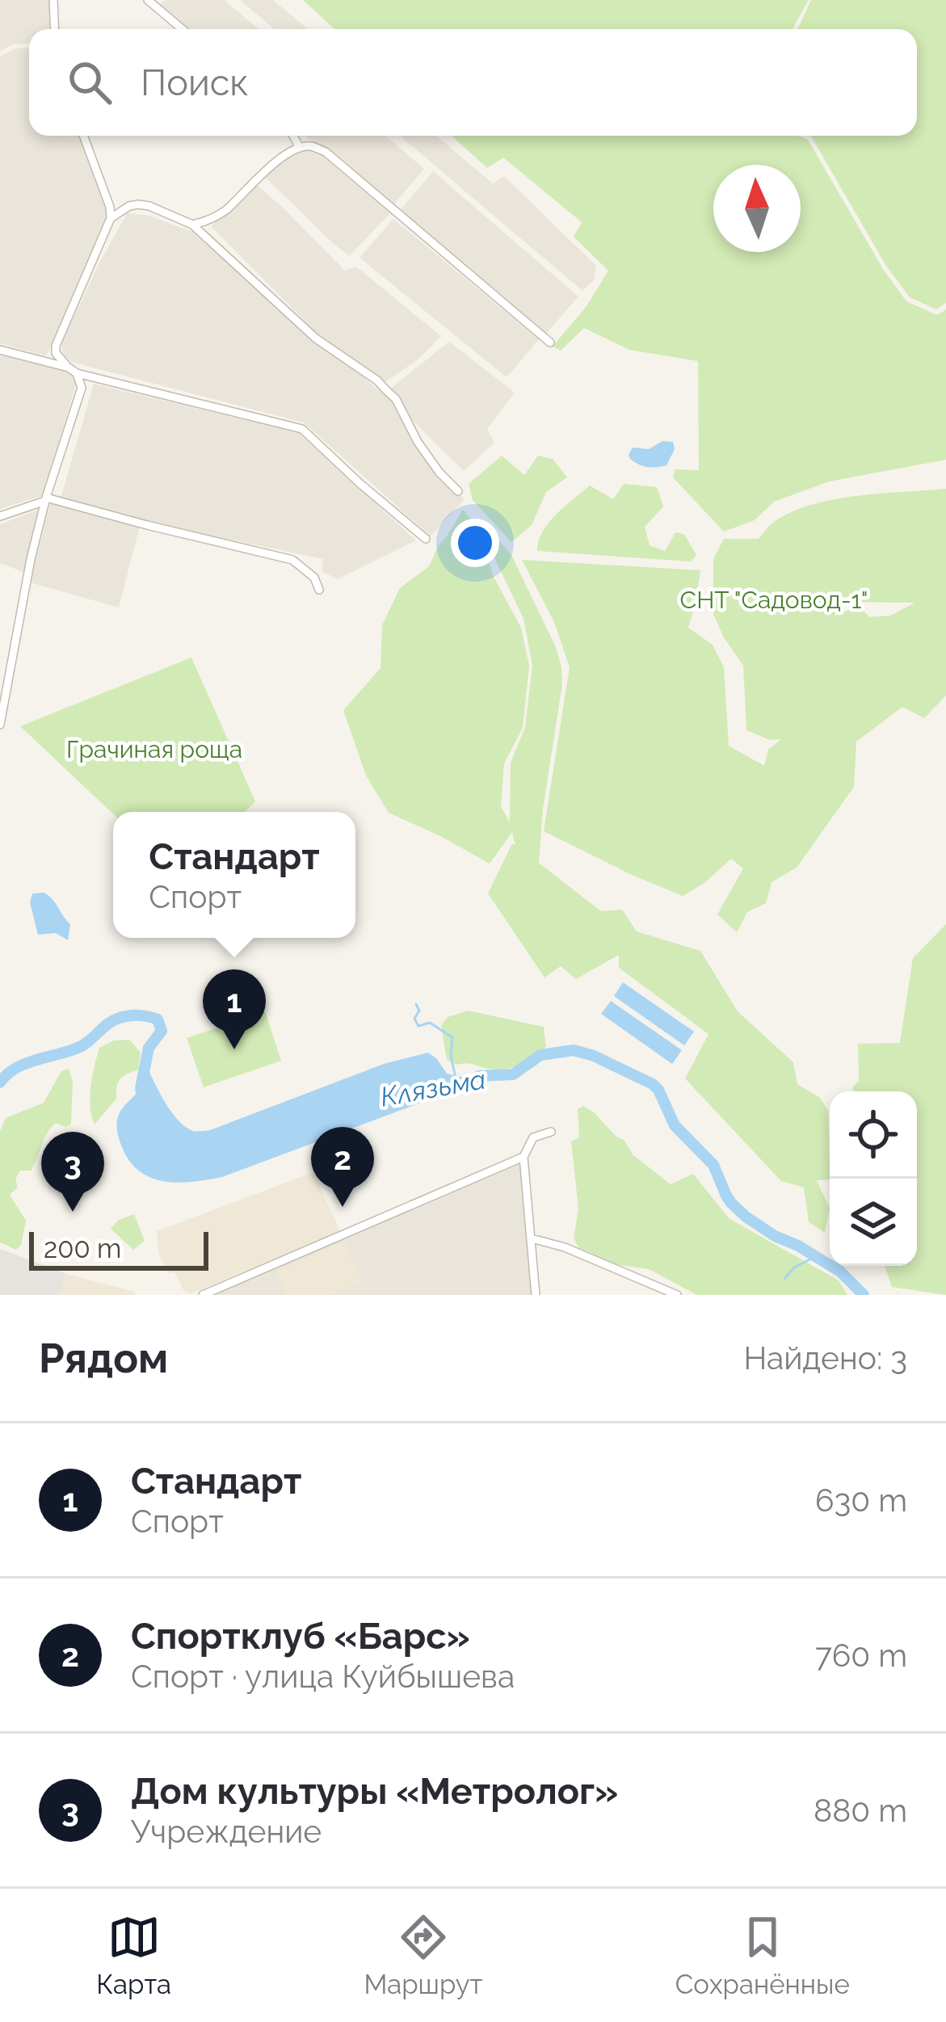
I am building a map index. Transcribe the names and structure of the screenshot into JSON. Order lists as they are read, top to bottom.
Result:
{
  "water": ["Клязьма"],
  "parks": ["СНТ \"Садовод-1\"", "Грачиная роща"],
  "scale_bar": "200 m",
  "north": "top",
  "page": {
    "search": "Поиск",
    "popup": ["Стандарт", "Спорт"],
    "pins": ["1", "2", "3"],
    "scale": "200 m",
    "heading": ["Рядом", "Найдено: 3"],
    "list": [
      {
        "mark": "1",
        "name": "Стандарт",
        "note": "Спорт",
        "value": "630 m"
      },
      {
        "mark": "2",
        "name": "Спортклуб «Барс»",
        "note": "Спорт · улица Куйбышева",
        "value": "760 m"
      },
      {
        "mark": "3",
        "name": "Дом культуры «Метролог»",
        "note": "Учреждение",
        "value": "880 m"
      }
    ],
    "nav": ["Карта", "Маршрут", "Сохранённые"]
  }
}
